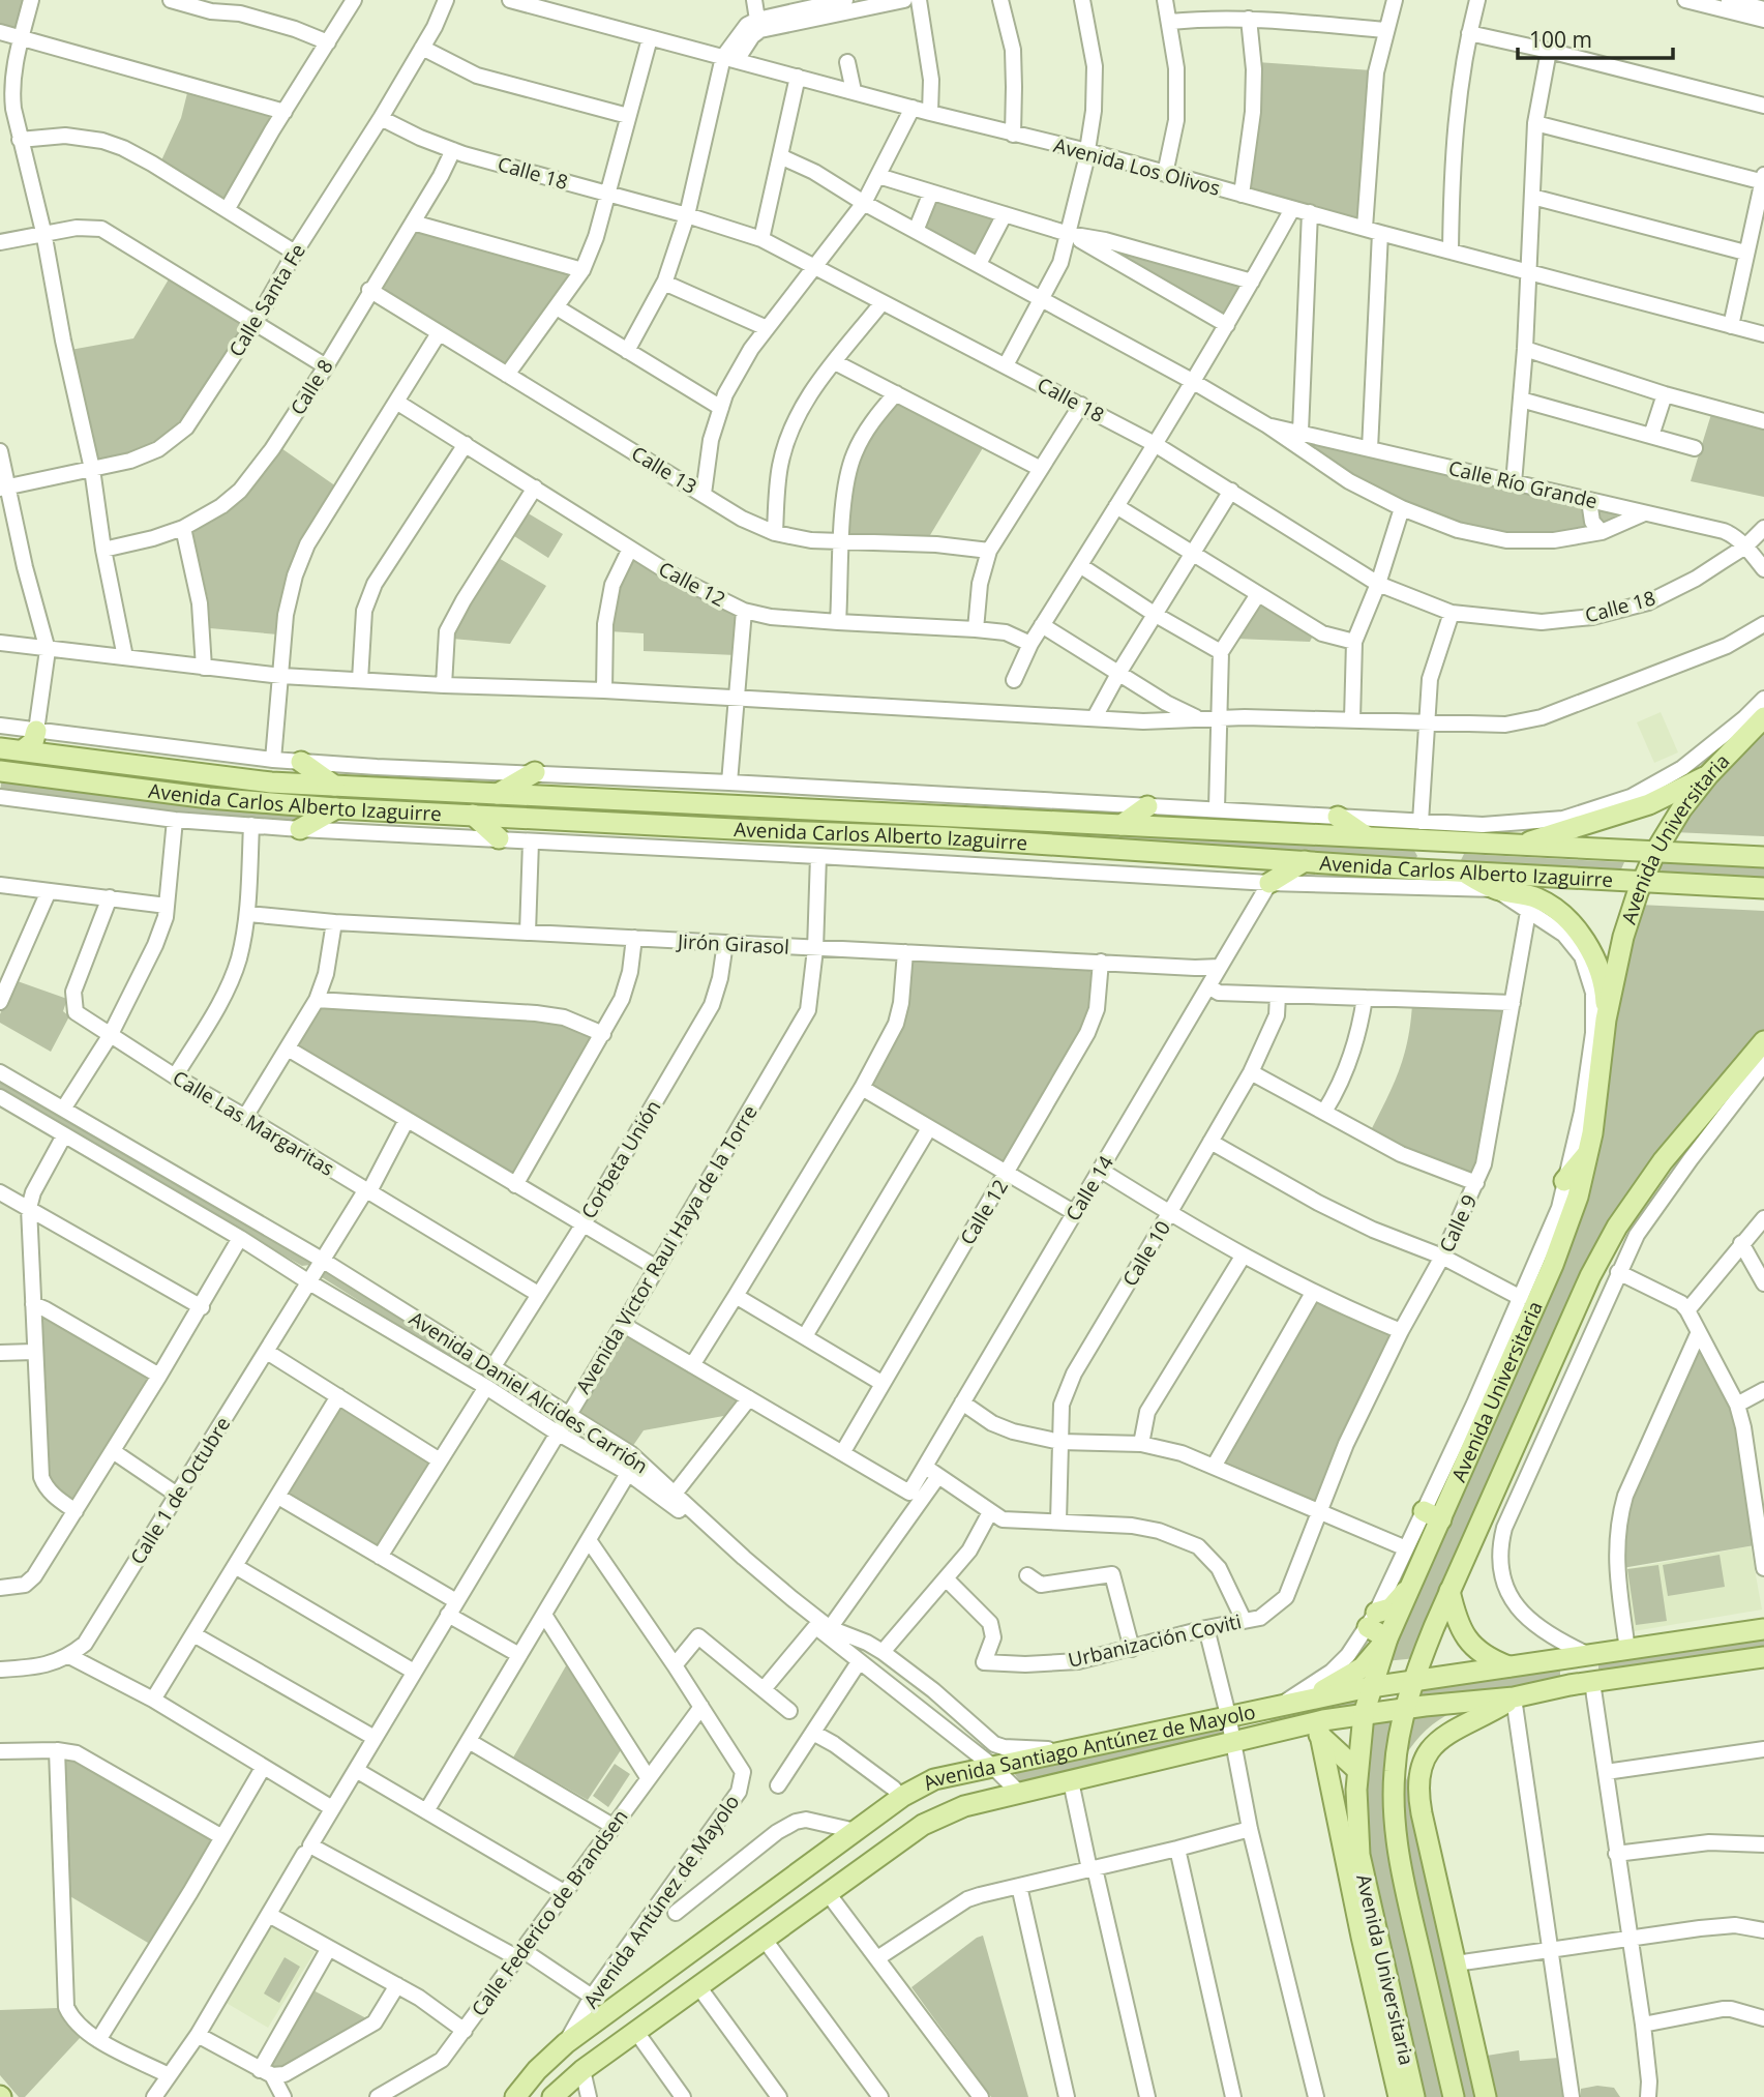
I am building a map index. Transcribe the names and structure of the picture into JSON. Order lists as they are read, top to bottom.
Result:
{
  "streets": {
    "main road": ["Avenida Carlos Alberto Izaguirre", "Avenida Universitaria", "Avenida Santiago Antúnez de Mayolo"],
    "street": [
      "Avenida Los Olivos",
      "Calle 18",
      "Calle Santa Fe",
      "Calle 8",
      "Calle 13",
      "Calle Río Grande",
      "Calle 12",
      "Jirón Girasol",
      "Calle Las Margaritas",
      "Corbeta Unión",
      "Calle 14",
      "Calle 9",
      "Avenida Victor Raul Haya de la Torre",
      "Calle 10",
      "Avenida Daniel Alcides Carrión",
      "Calle 1 de Octubre",
      "Urbanización Coviti",
      "Avenida Antúnez de Mayolo",
      "Calle Federico de Brandsen"
    ]
  },
  "crossings": [
    ["Calle 18", "Calle Santa Fe"],
    ["Calle 18", "Calle 8"],
    ["Calle 18", "Calle Río Grande"],
    ["Calle 8", "Calle 13"],
    ["Calle 12", "Jirón Girasol"],
    ["Calle 12", "Calle 14"],
    ["Avenida Carlos Alberto Izaguirre", "Avenida Universitaria"],
    ["Avenida Carlos Alberto Izaguirre", "Calle 14"],
    ["Avenida Carlos Alberto Izaguirre", "Calle 9"],
    ["Avenida Carlos Alberto Izaguirre", "Avenida Victor Raul Haya de la Torre"],
    ["Avenida Universitaria", "Calle 9"],
    ["Avenida Universitaria", "Avenida Santiago Antúnez de Mayolo"],
    ["Jirón Girasol", "Corbeta Unión"],
    ["Jirón Girasol", "Calle 14"],
    ["Jirón Girasol", "Avenida Victor Raul Haya de la Torre"],
    ["Calle Las Margaritas", "Corbeta Unión"],
    ["Calle Las Margaritas", "Calle 1 de Octubre"],
    ["Corbeta Unión", "Avenida Daniel Alcides Carrión"],
    ["Calle 9", "Urbanización Coviti"],
    ["Avenida Victor Raul Haya de la Torre", "Avenida Daniel Alcides Carrión"],
    ["Avenida Daniel Alcides Carrión", "Calle 1 de Octubre"],
    ["Avenida Daniel Alcides Carrión", "Avenida Santiago Antúnez de Mayolo"],
    ["Avenida Santiago Antúnez de Mayolo", "Avenida Antúnez de Mayolo"],
    ["Avenida Antúnez de Mayolo", "Calle Federico de Brandsen"]
  ],
  "scale_bar": "100 m"
}
